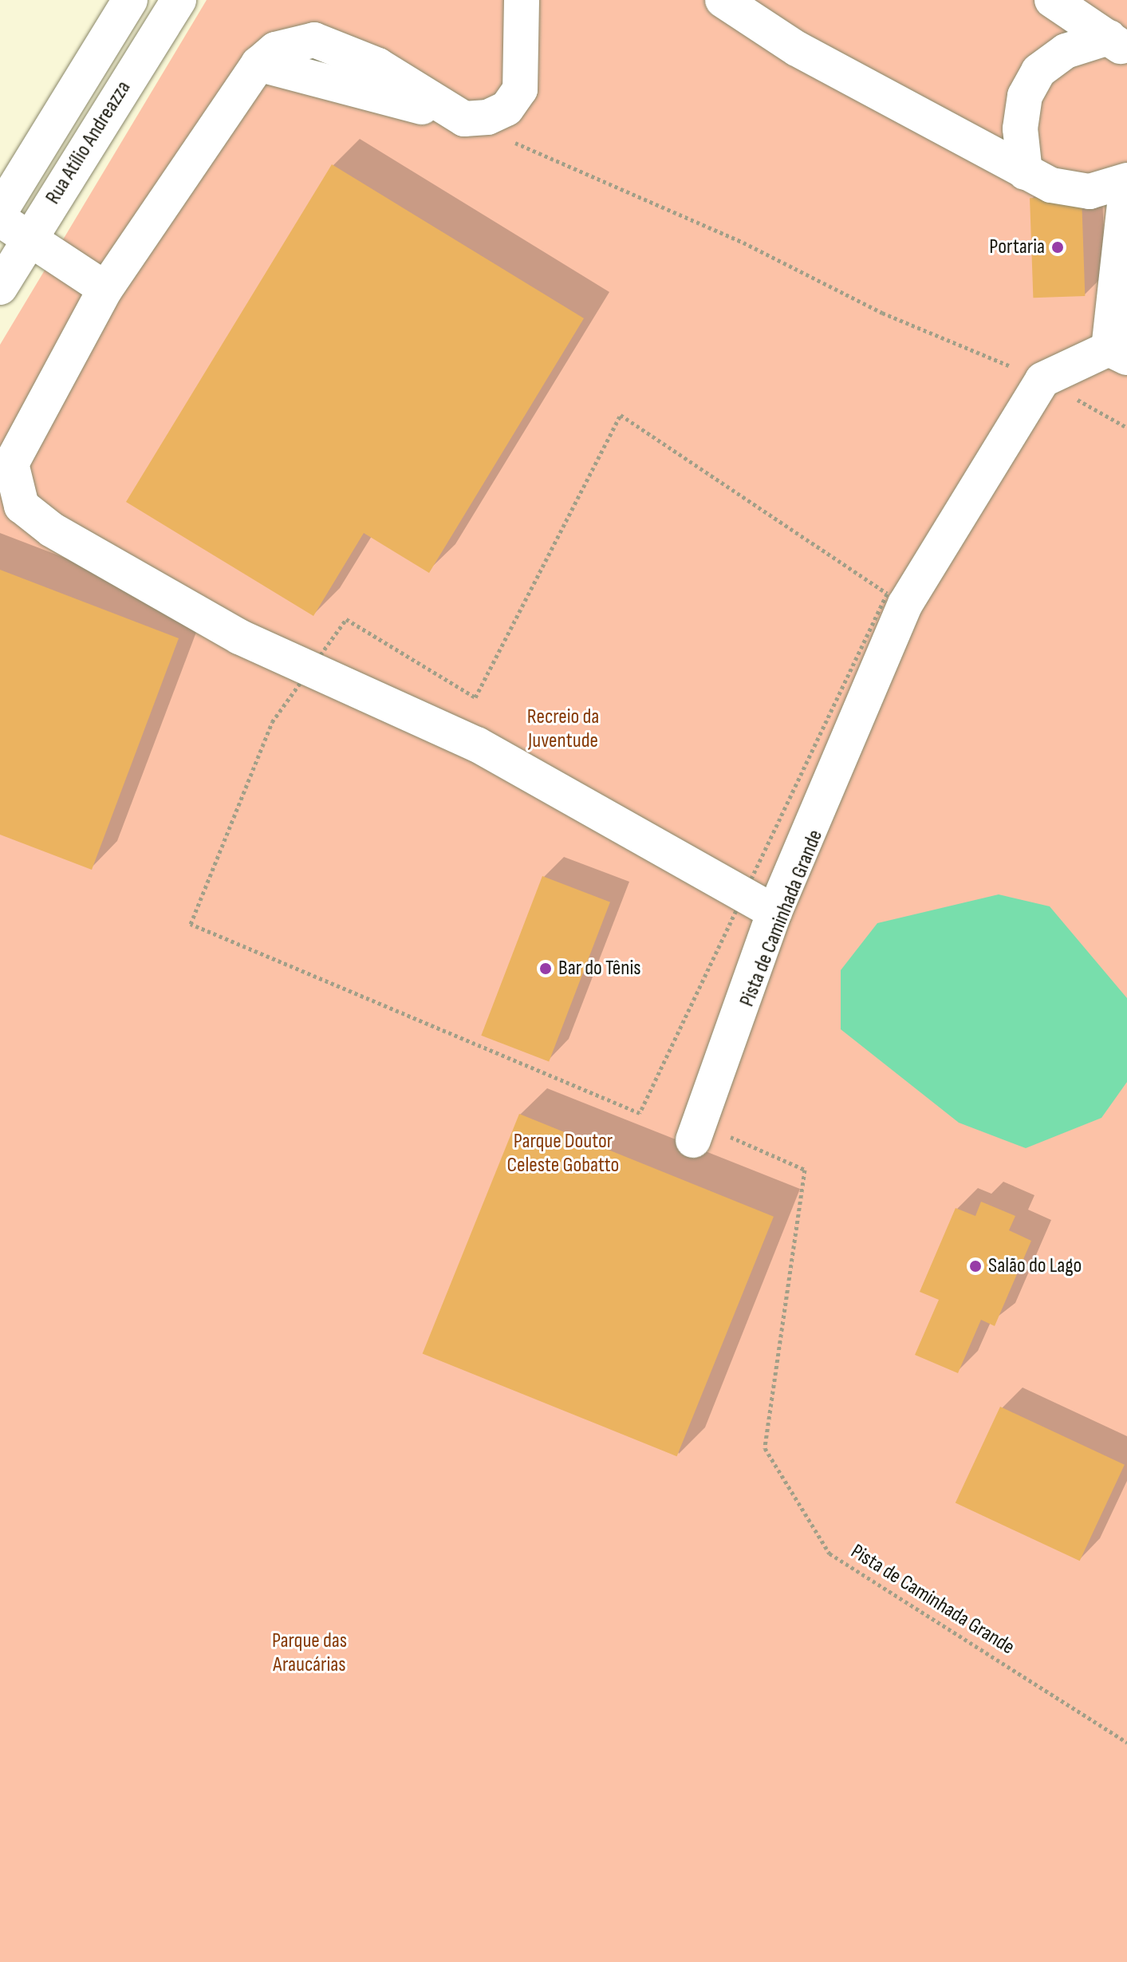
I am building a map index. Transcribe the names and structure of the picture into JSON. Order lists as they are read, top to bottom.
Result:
{
  "streets": {
    "main road": ["Rua Atílio Andreazza"],
    "path": ["Pista de Caminhada Grande"]
  },
  "parks": ["Recreio da Juventude", "Parque Doutor Celeste Gobatto", "Parque das Araucárias"],
  "places": ["Portaria", "Bar do Tênis", "Salão do Lago"]
}
